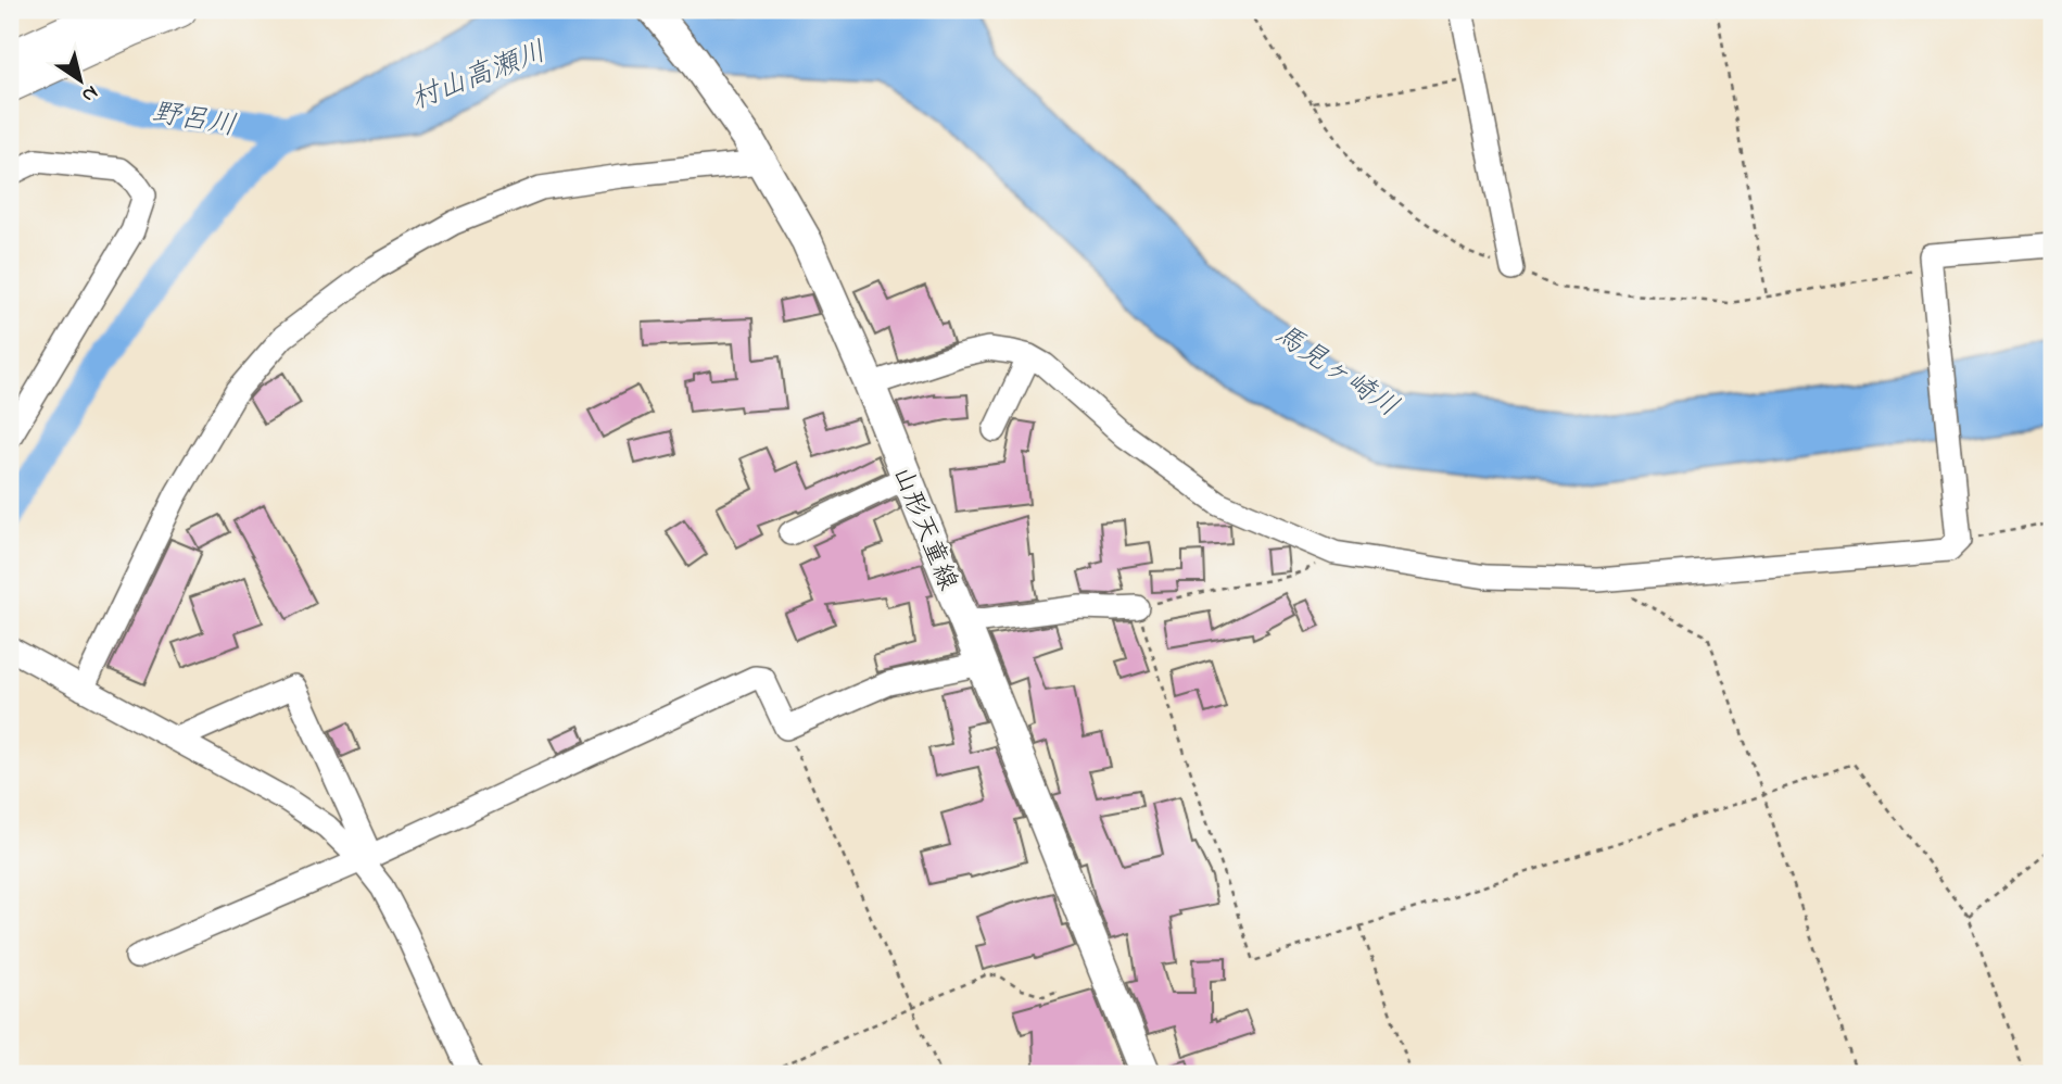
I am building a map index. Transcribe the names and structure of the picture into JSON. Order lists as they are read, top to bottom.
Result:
{
  "streets": {
    "main road": ["山形天童線"]
  },
  "water": ["村山高瀬川", "野呂川", "馬見ヶ崎川"],
  "north": "bottom right"
}
